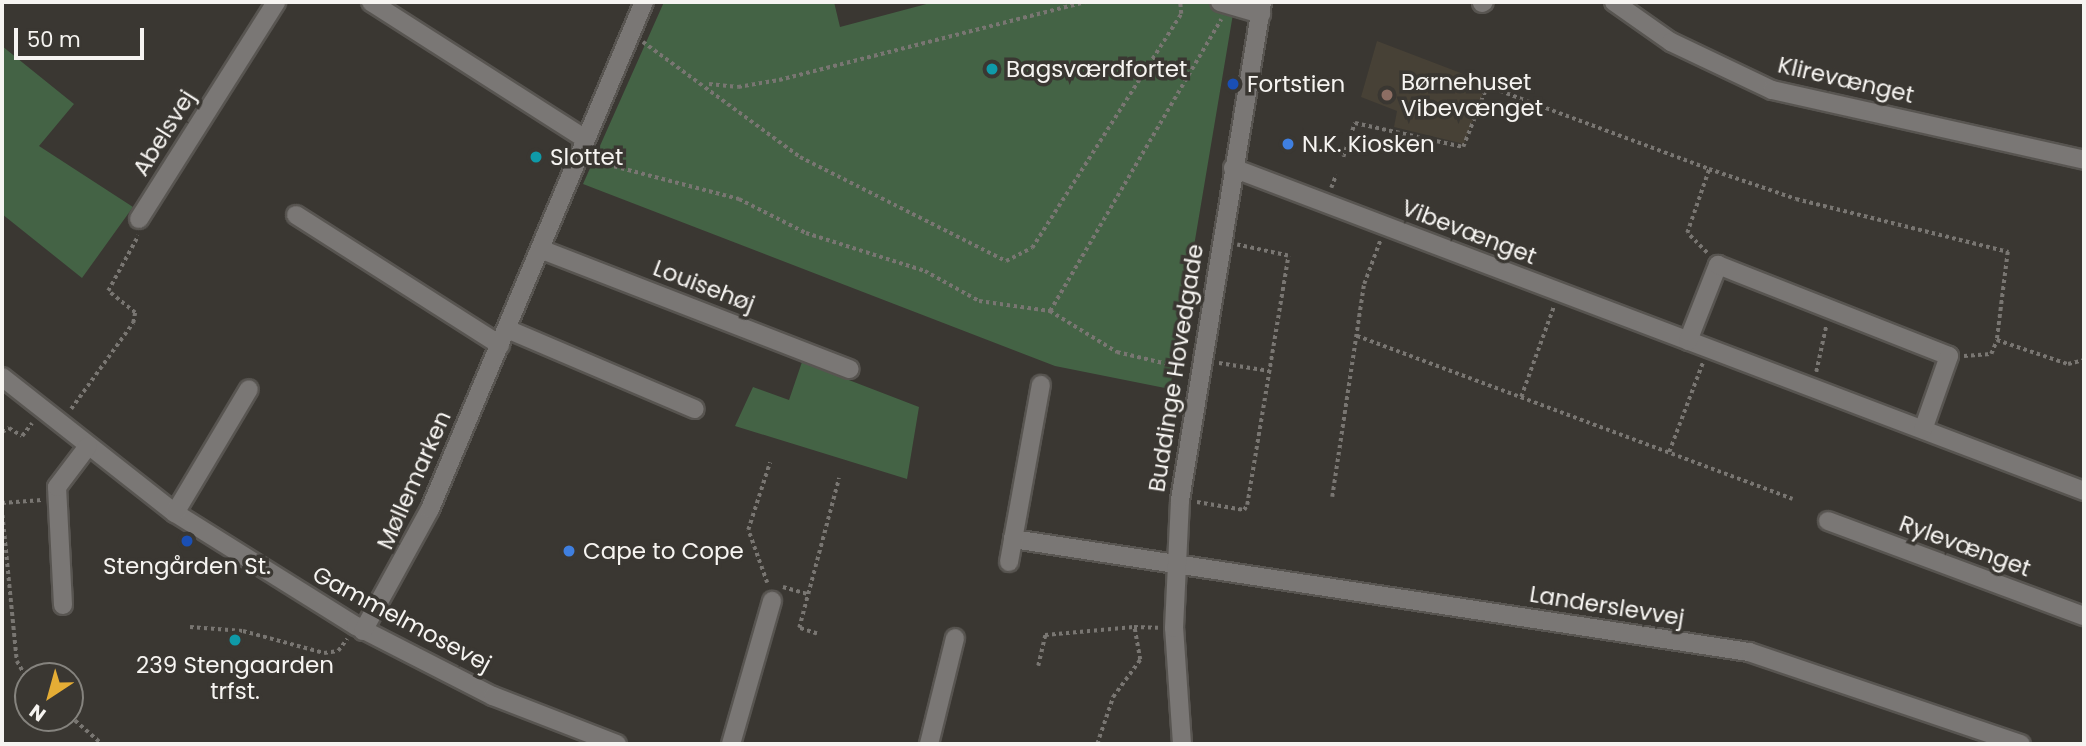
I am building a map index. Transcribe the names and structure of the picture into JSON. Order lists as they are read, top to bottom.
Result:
{
  "streets": {
    "street": [
      "Klirevænget",
      "Abelsvej",
      "Vibevænget",
      "Louisehøj",
      "Buddinge Hovedgade",
      "Møllemarken",
      "Rylevænget",
      "Landerslevvej",
      "Gammelmosevej"
    ]
  },
  "crossings": [
    ["Vibevænget", "Buddinge Hovedgade"],
    ["Louisehøj", "Møllemarken"],
    ["Buddinge Hovedgade", "Landerslevvej"],
    ["Møllemarken", "Gammelmosevej"]
  ],
  "places": [
    "Bagsværdfortet",
    "Fortstien",
    "Børnehuset Vibevænget",
    "N.K. Kiosken",
    "Slottet",
    "Stengården St.",
    "Cape to Cope",
    "239 Stengaarden trfst."
  ],
  "scale_bar": "50 m",
  "north": "bottom left"
}
